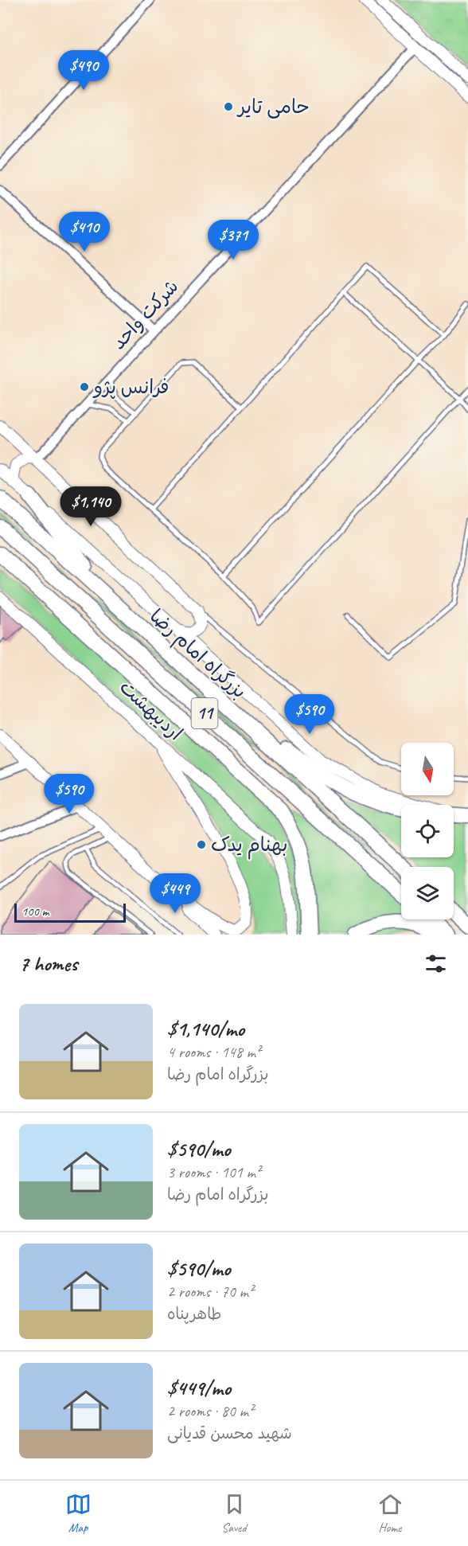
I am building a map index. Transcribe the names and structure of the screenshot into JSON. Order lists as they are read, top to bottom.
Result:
{
  "streets": {
    "highway": ["بزرگراه امام رضا", "11"],
    "main road": ["اردیبهشت"],
    "street": ["شرکت واحد"]
  },
  "places": ["حامی تایر", "فرانس پژو", "بهنام یدک"],
  "scale_bar": "100 m",
  "north": "bottom",
  "page": {
    "price": [
      "$490",
      "$410",
      "$371",
      "$1,140",
      "$590",
      "$590",
      "$449"
    ],
    "scale": "100 m",
    "heading": "7 homes",
    "list": [
      {
        "name": "$1,140/mo",
        "note": "4 rooms · 148 m² · بزرگراه امام رضا"
      },
      {
        "name": "$590/mo",
        "note": "3 rooms · 101 m² · بزرگراه امام رضا"
      },
      {
        "name": "$590/mo",
        "note": "2 rooms · 70 m² · طاهرپناه"
      },
      {
        "name": "$449/mo",
        "note": "2 rooms · 80 m² · شهید محسن قدیانی"
      }
    ],
    "tabs": ["Map", "Saved", "Home"]
  }
}
